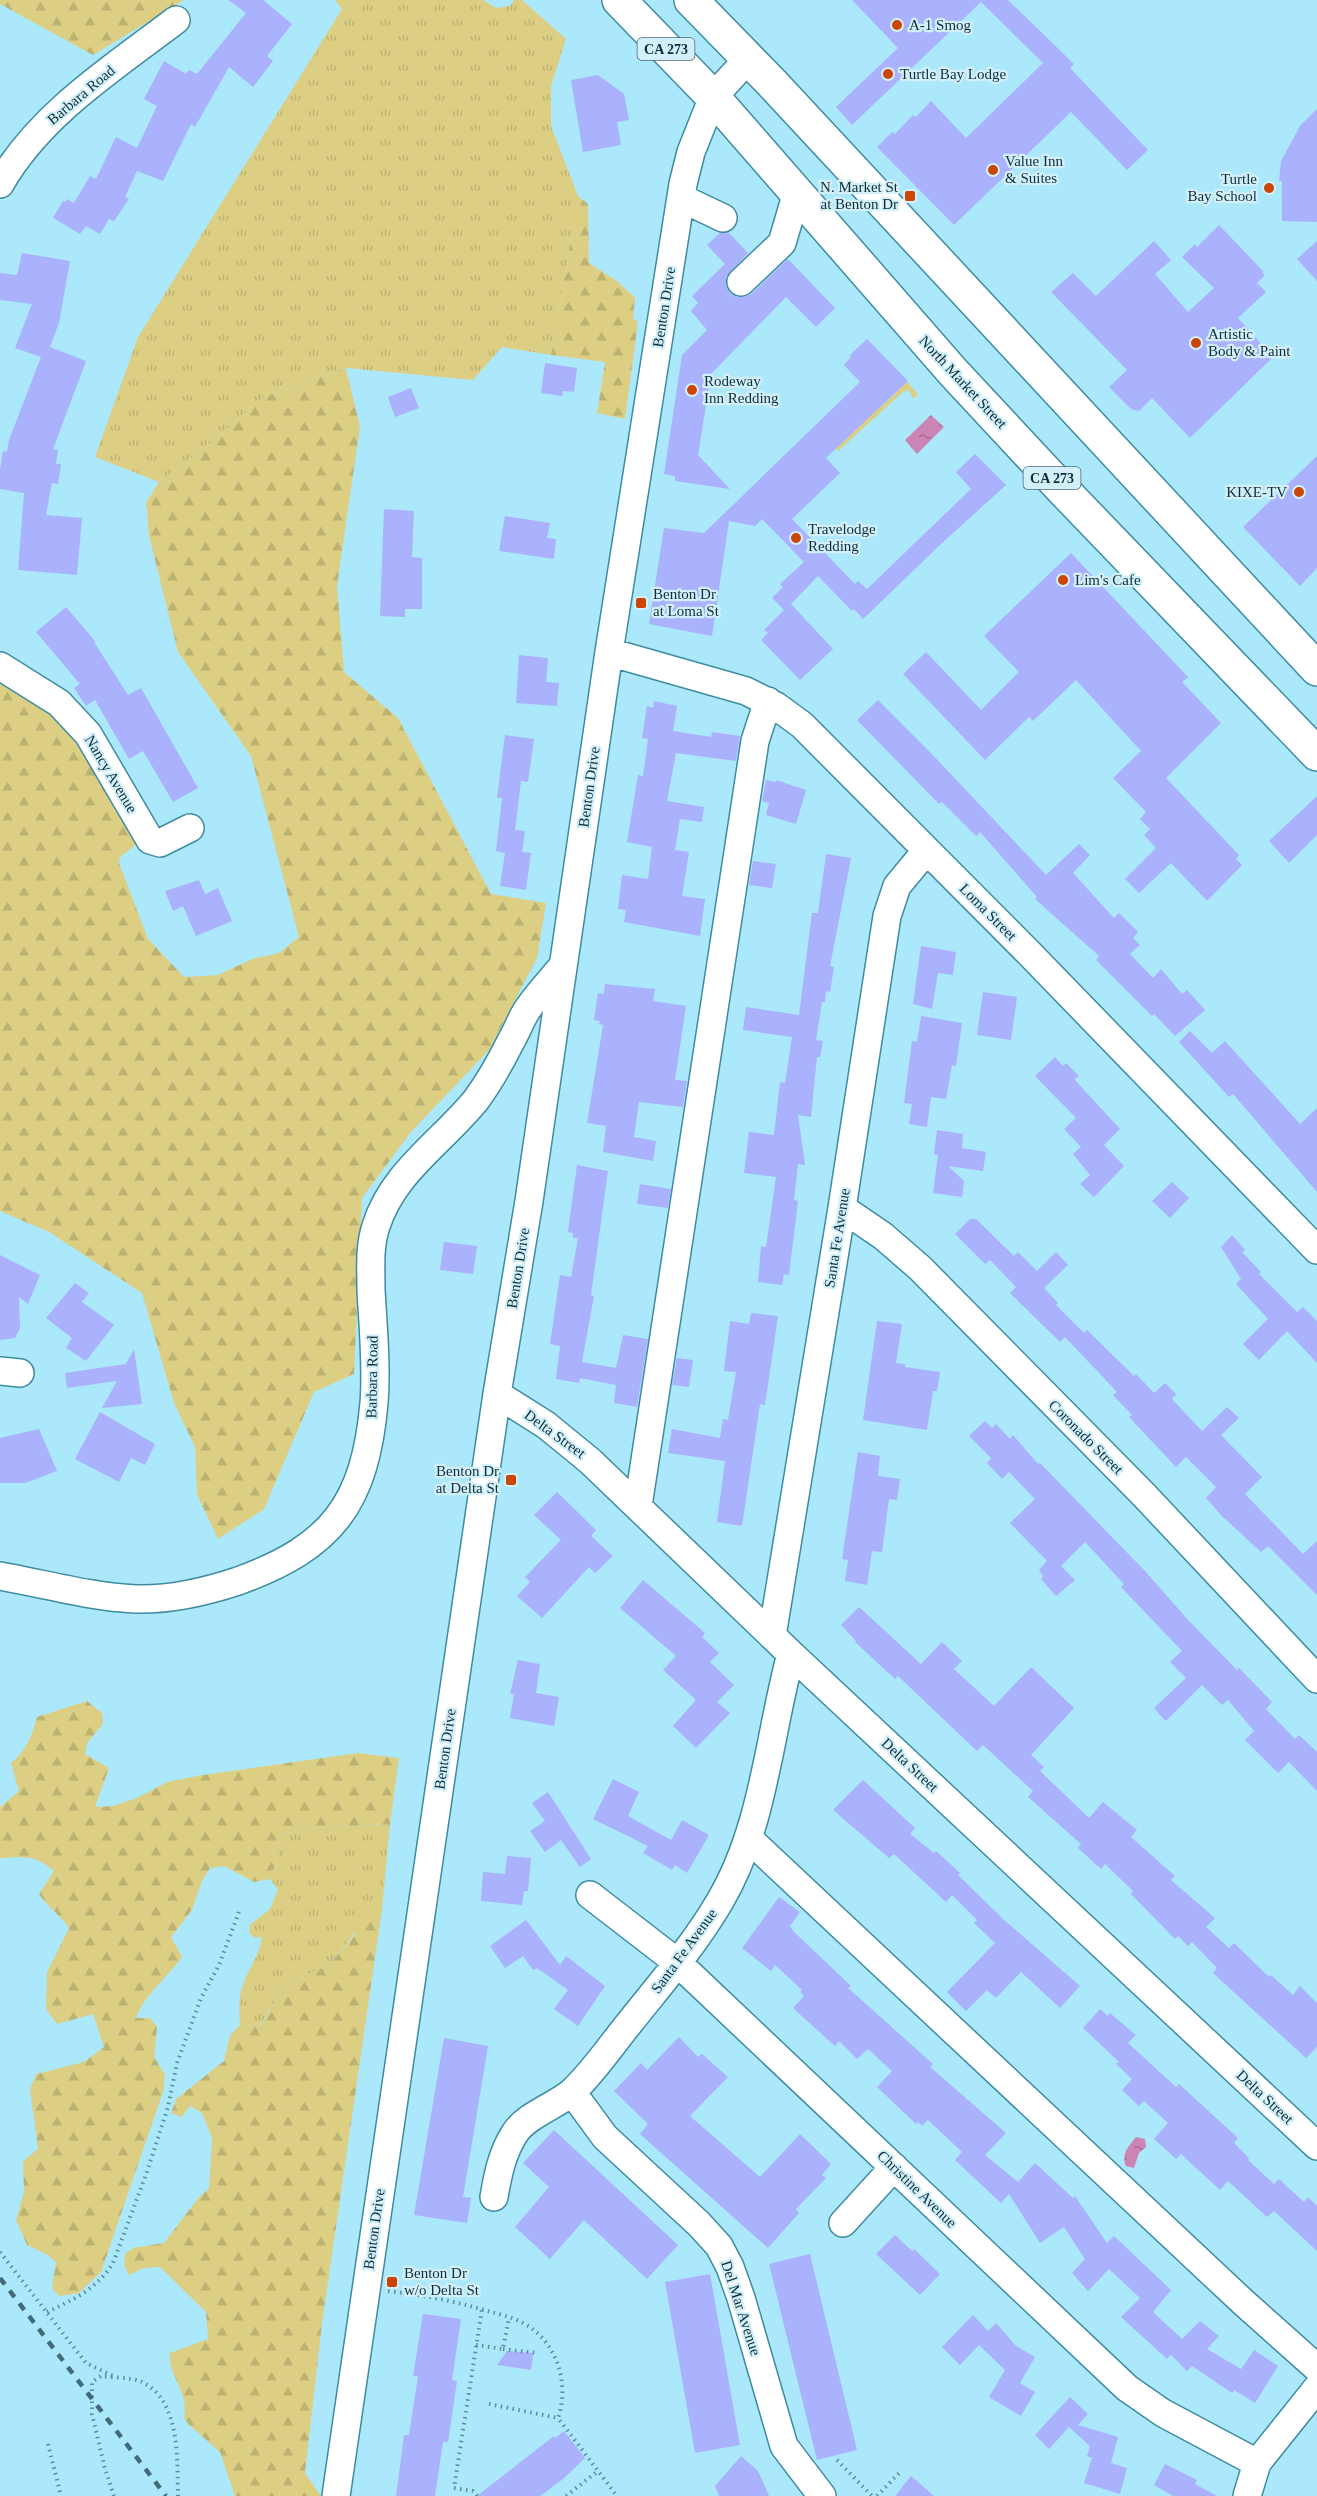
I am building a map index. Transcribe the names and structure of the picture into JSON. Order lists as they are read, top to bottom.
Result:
{
  "streets": {
    "main road": ["CA 273", "North Market Street"],
    "street": [
      "Barbara Road",
      "Benton Drive",
      "Nancy Avenue",
      "Loma Street",
      "Santa Fe Avenue",
      "Delta Street",
      "Coronado Street",
      "Christine Avenue",
      "Del Mar Avenue"
    ]
  },
  "crossings": [
    ["Barbara Road", "Benton Drive"],
    ["Benton Drive", "North Market Street"],
    ["Benton Drive", "Loma Street"],
    ["Benton Drive", "Delta Street"],
    ["Loma Street", "Santa Fe Avenue"],
    ["Santa Fe Avenue", "Delta Street"],
    ["Santa Fe Avenue", "Coronado Street"],
    ["Santa Fe Avenue", "Christine Avenue"],
    ["Santa Fe Avenue", "Del Mar Avenue"]
  ],
  "places": {
    "other": [
      "A-1 Smog",
      "Turtle Bay Lodge",
      "Value Inn & Suites",
      "Turtle Bay School",
      "Artistic Body & Paint",
      "Rodeway Inn Redding",
      "KIXE-TV",
      "Travelodge Redding",
      "Lim's Cafe"
    ],
    "transit": [
      "N. Market St at Benton Dr",
      "Benton Dr at Loma St",
      "Benton Dr at Delta St",
      "Benton Dr w/o Delta St"
    ]
  }
}
